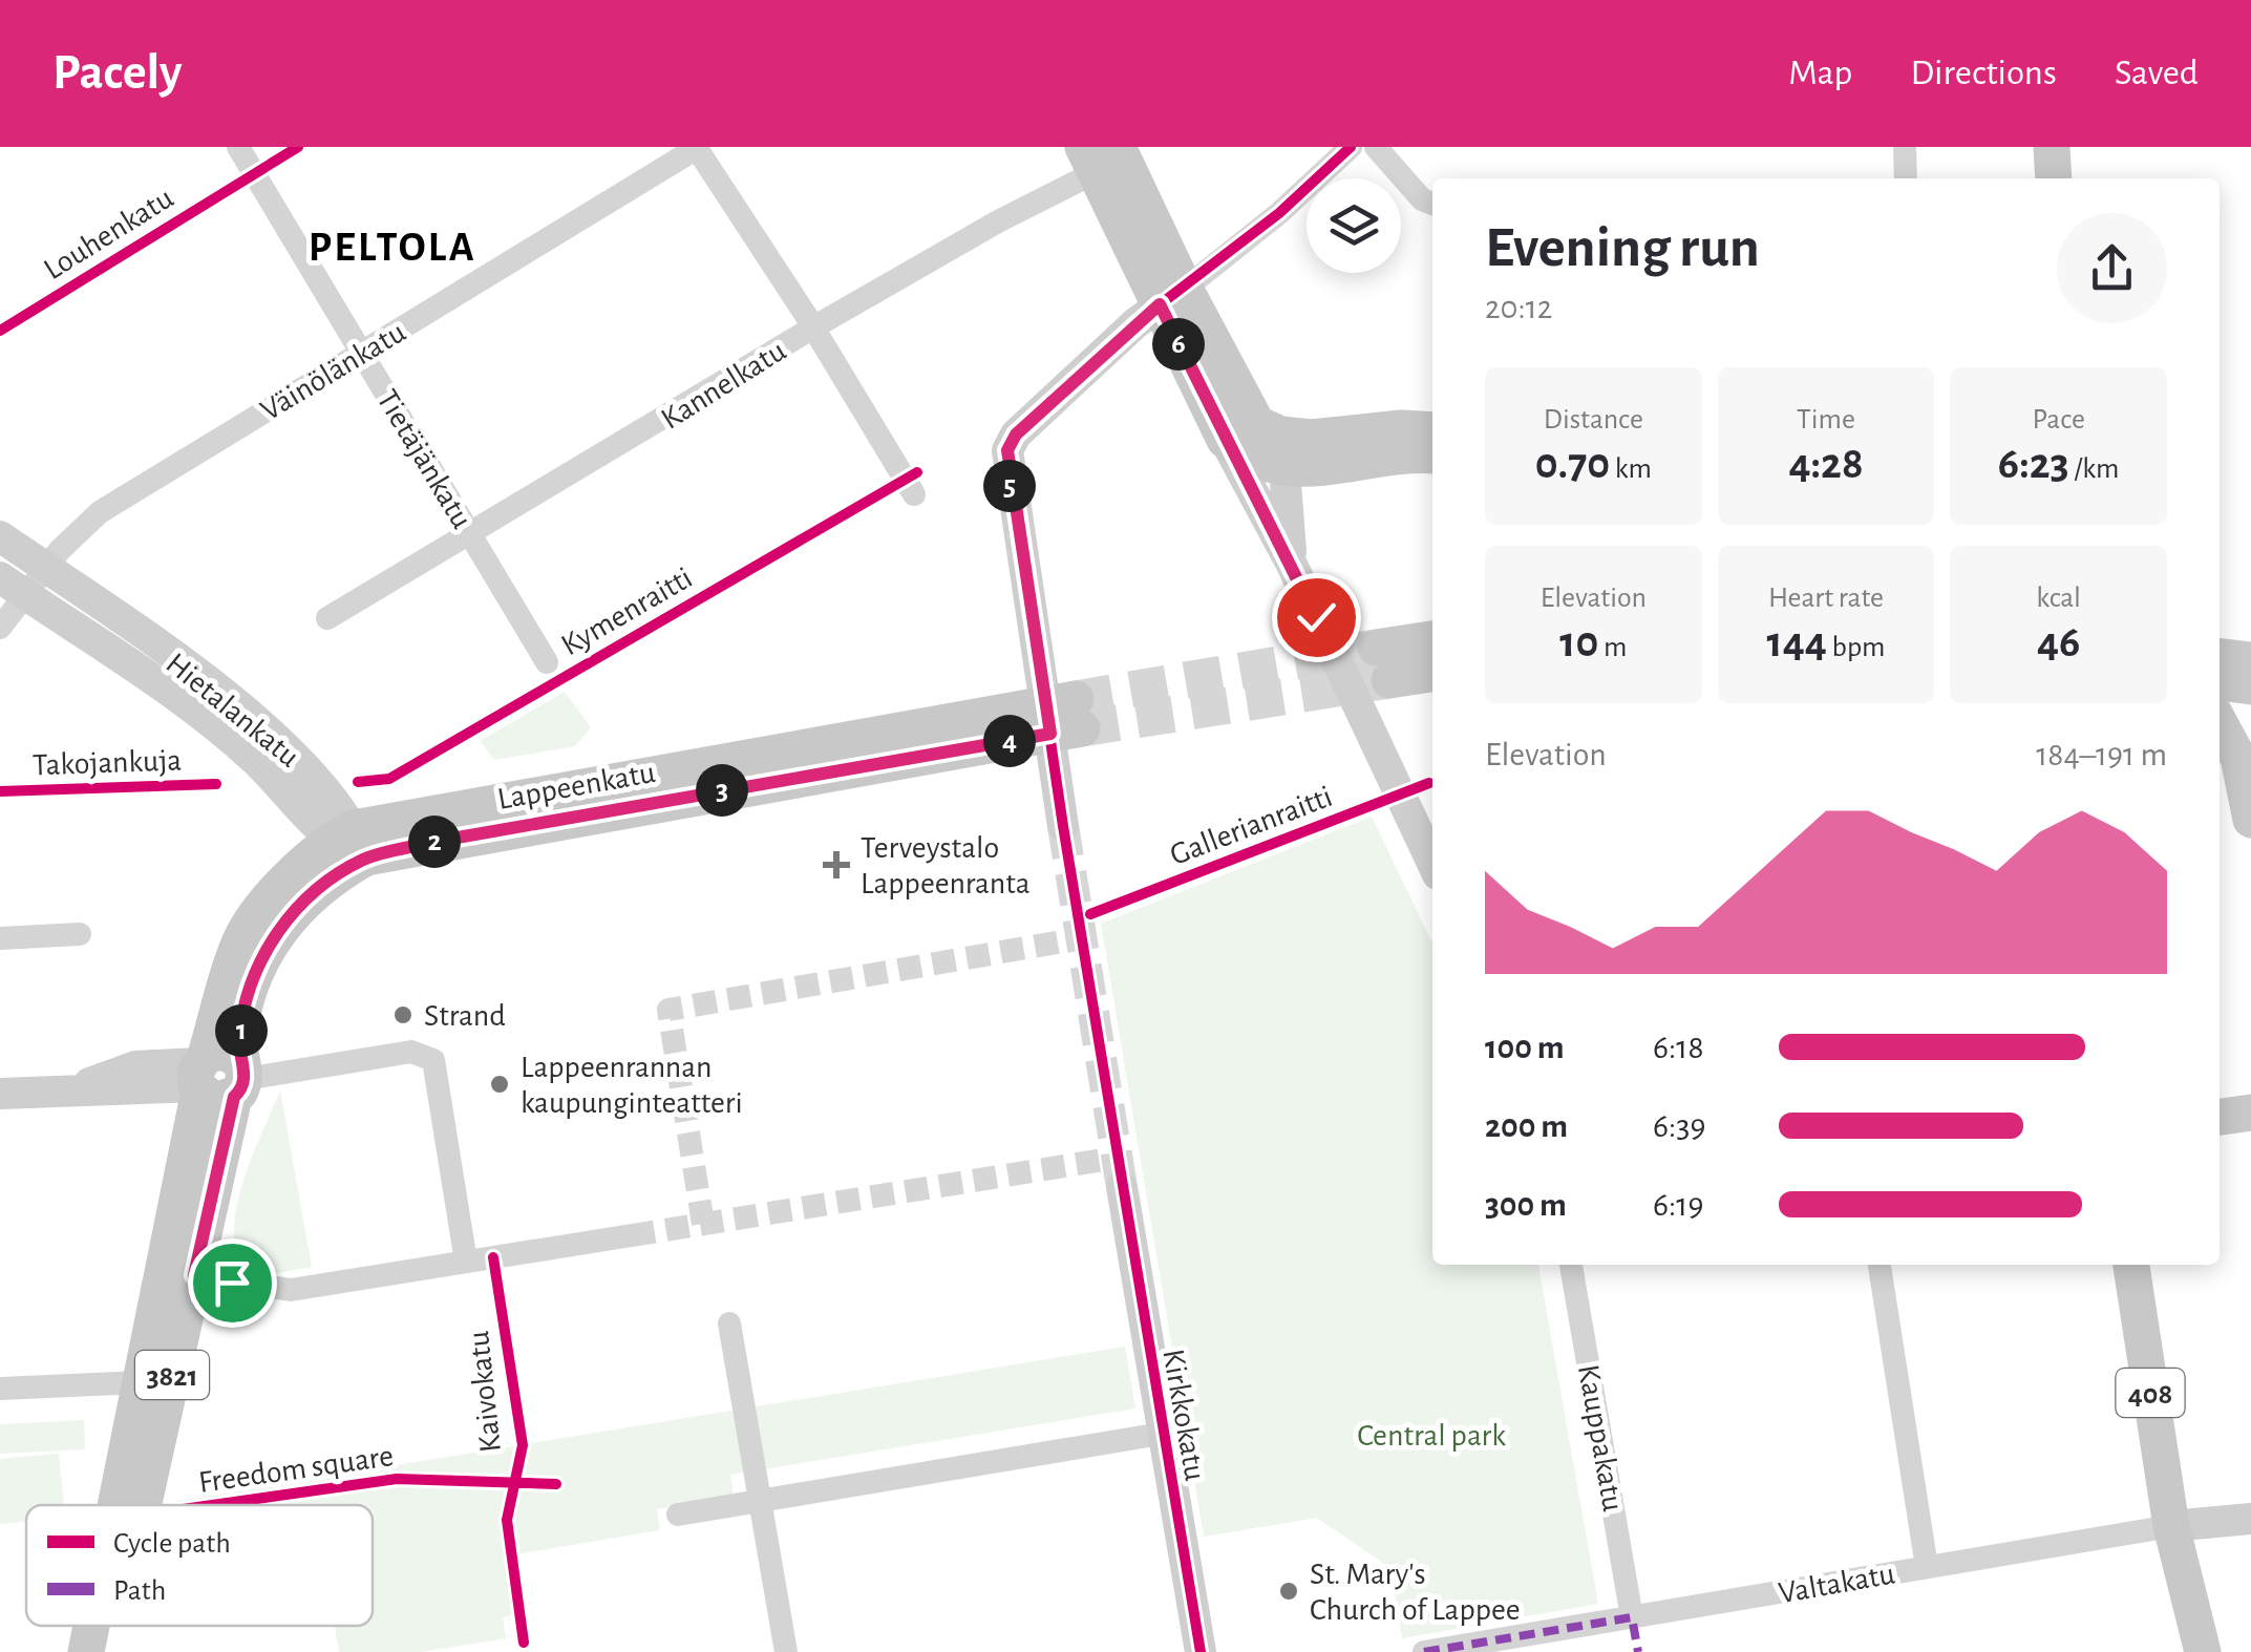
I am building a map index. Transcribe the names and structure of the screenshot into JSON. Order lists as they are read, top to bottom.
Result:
{
  "streets": {
    "main road": ["Lappeenkatu", "3821", "408"],
    "street": [
      "Väinölänkatu",
      "Kannelkatu",
      "Tietäjänkatu",
      "Hietalankatu",
      "Kirkkokatu",
      "Kauppakatu",
      "Valtakatu"
    ],
    "cycle path": [
      "Louhenkatu",
      "Kymenraitti",
      "Takojankuja",
      "Gallerianraitti",
      "Kaivokatu",
      "Freedom square"
    ]
  },
  "crossings": [
    ["Väinölänkatu", "Tietäjänkatu"],
    ["Väinölänkatu", "Hietalankatu"],
    ["Kannelkatu", "Tietäjänkatu"],
    ["Hietalankatu", "Lappeenkatu"],
    ["408", "Valtakatu"],
    ["Kauppakatu", "Valtakatu"]
  ],
  "districts": ["PELTOLA"],
  "parks": ["Central park"],
  "places": {
    "health": ["Terveystalo Lappeenranta"],
    "other": ["Strand", "Lappeenrannan kaupunginteatteri", "St. Mary's Church of Lappee"]
  },
  "legend": ["Cycle path", "Path"],
  "page": {
    "header": "Pacely",
    "nav": ["Map", "Directions", "Saved"],
    "heading": ["Evening run", "20:12"],
    "pins": [
      "6",
      "5",
      "4",
      "3",
      "2",
      "1"
    ],
    "stats": [
      ["Distance", "0.70 km"],
      ["Time", "4:28"],
      ["Pace", "6:23 /km"],
      ["Elevation", "10 m"],
      ["Heart rate", "144 bpm"],
      ["kcal", "46"]
    ],
    "chart": ["Elevation", "184–191 m"],
    "list": [
      {
        "name": "100 m",
        "note": "6:18"
      },
      {
        "name": "200 m",
        "note": "6:39"
      },
      {
        "name": "300 m",
        "note": "6:19"
      }
    ]
  }
}
